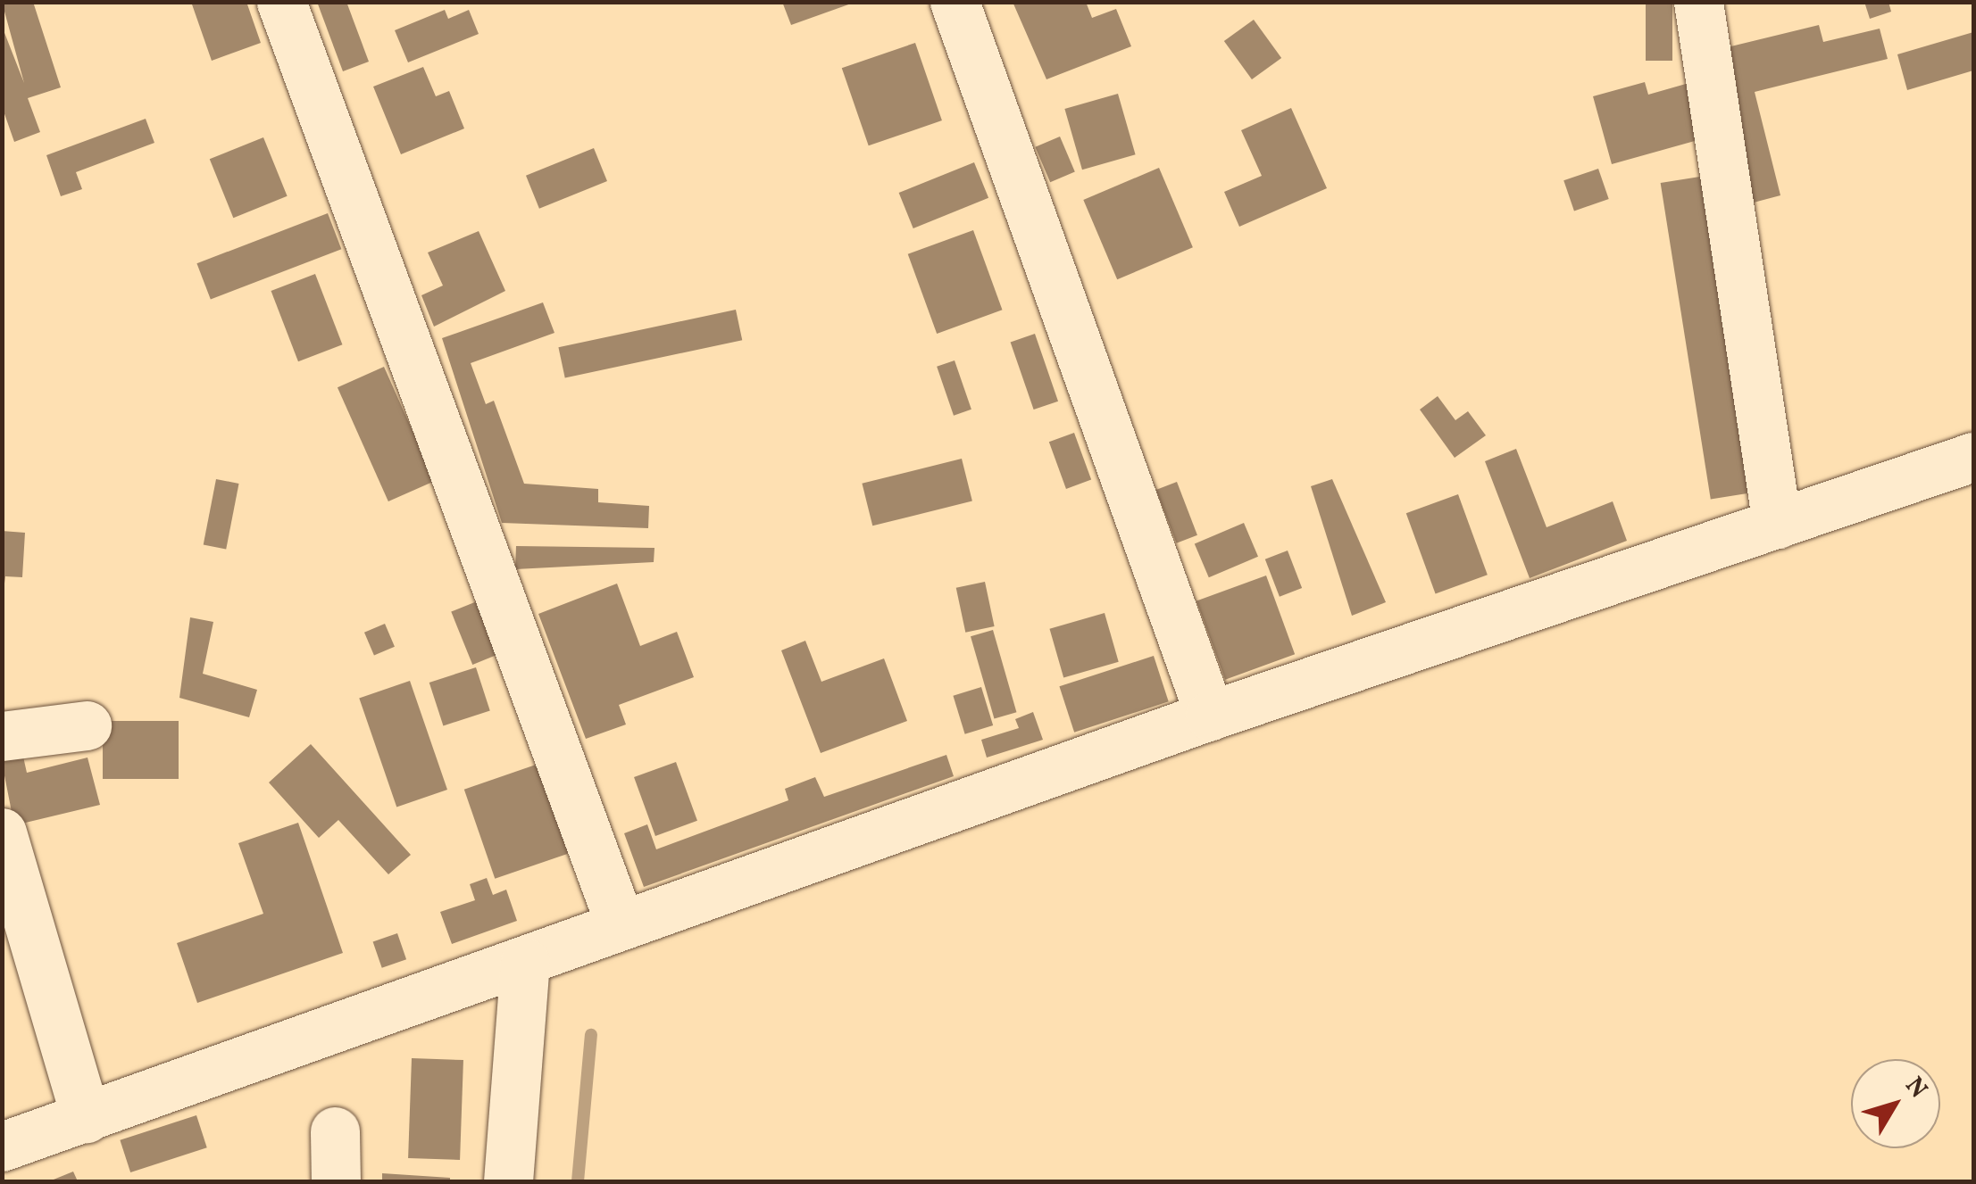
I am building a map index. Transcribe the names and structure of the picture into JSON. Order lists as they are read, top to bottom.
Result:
{
  "north": "top right"
}
